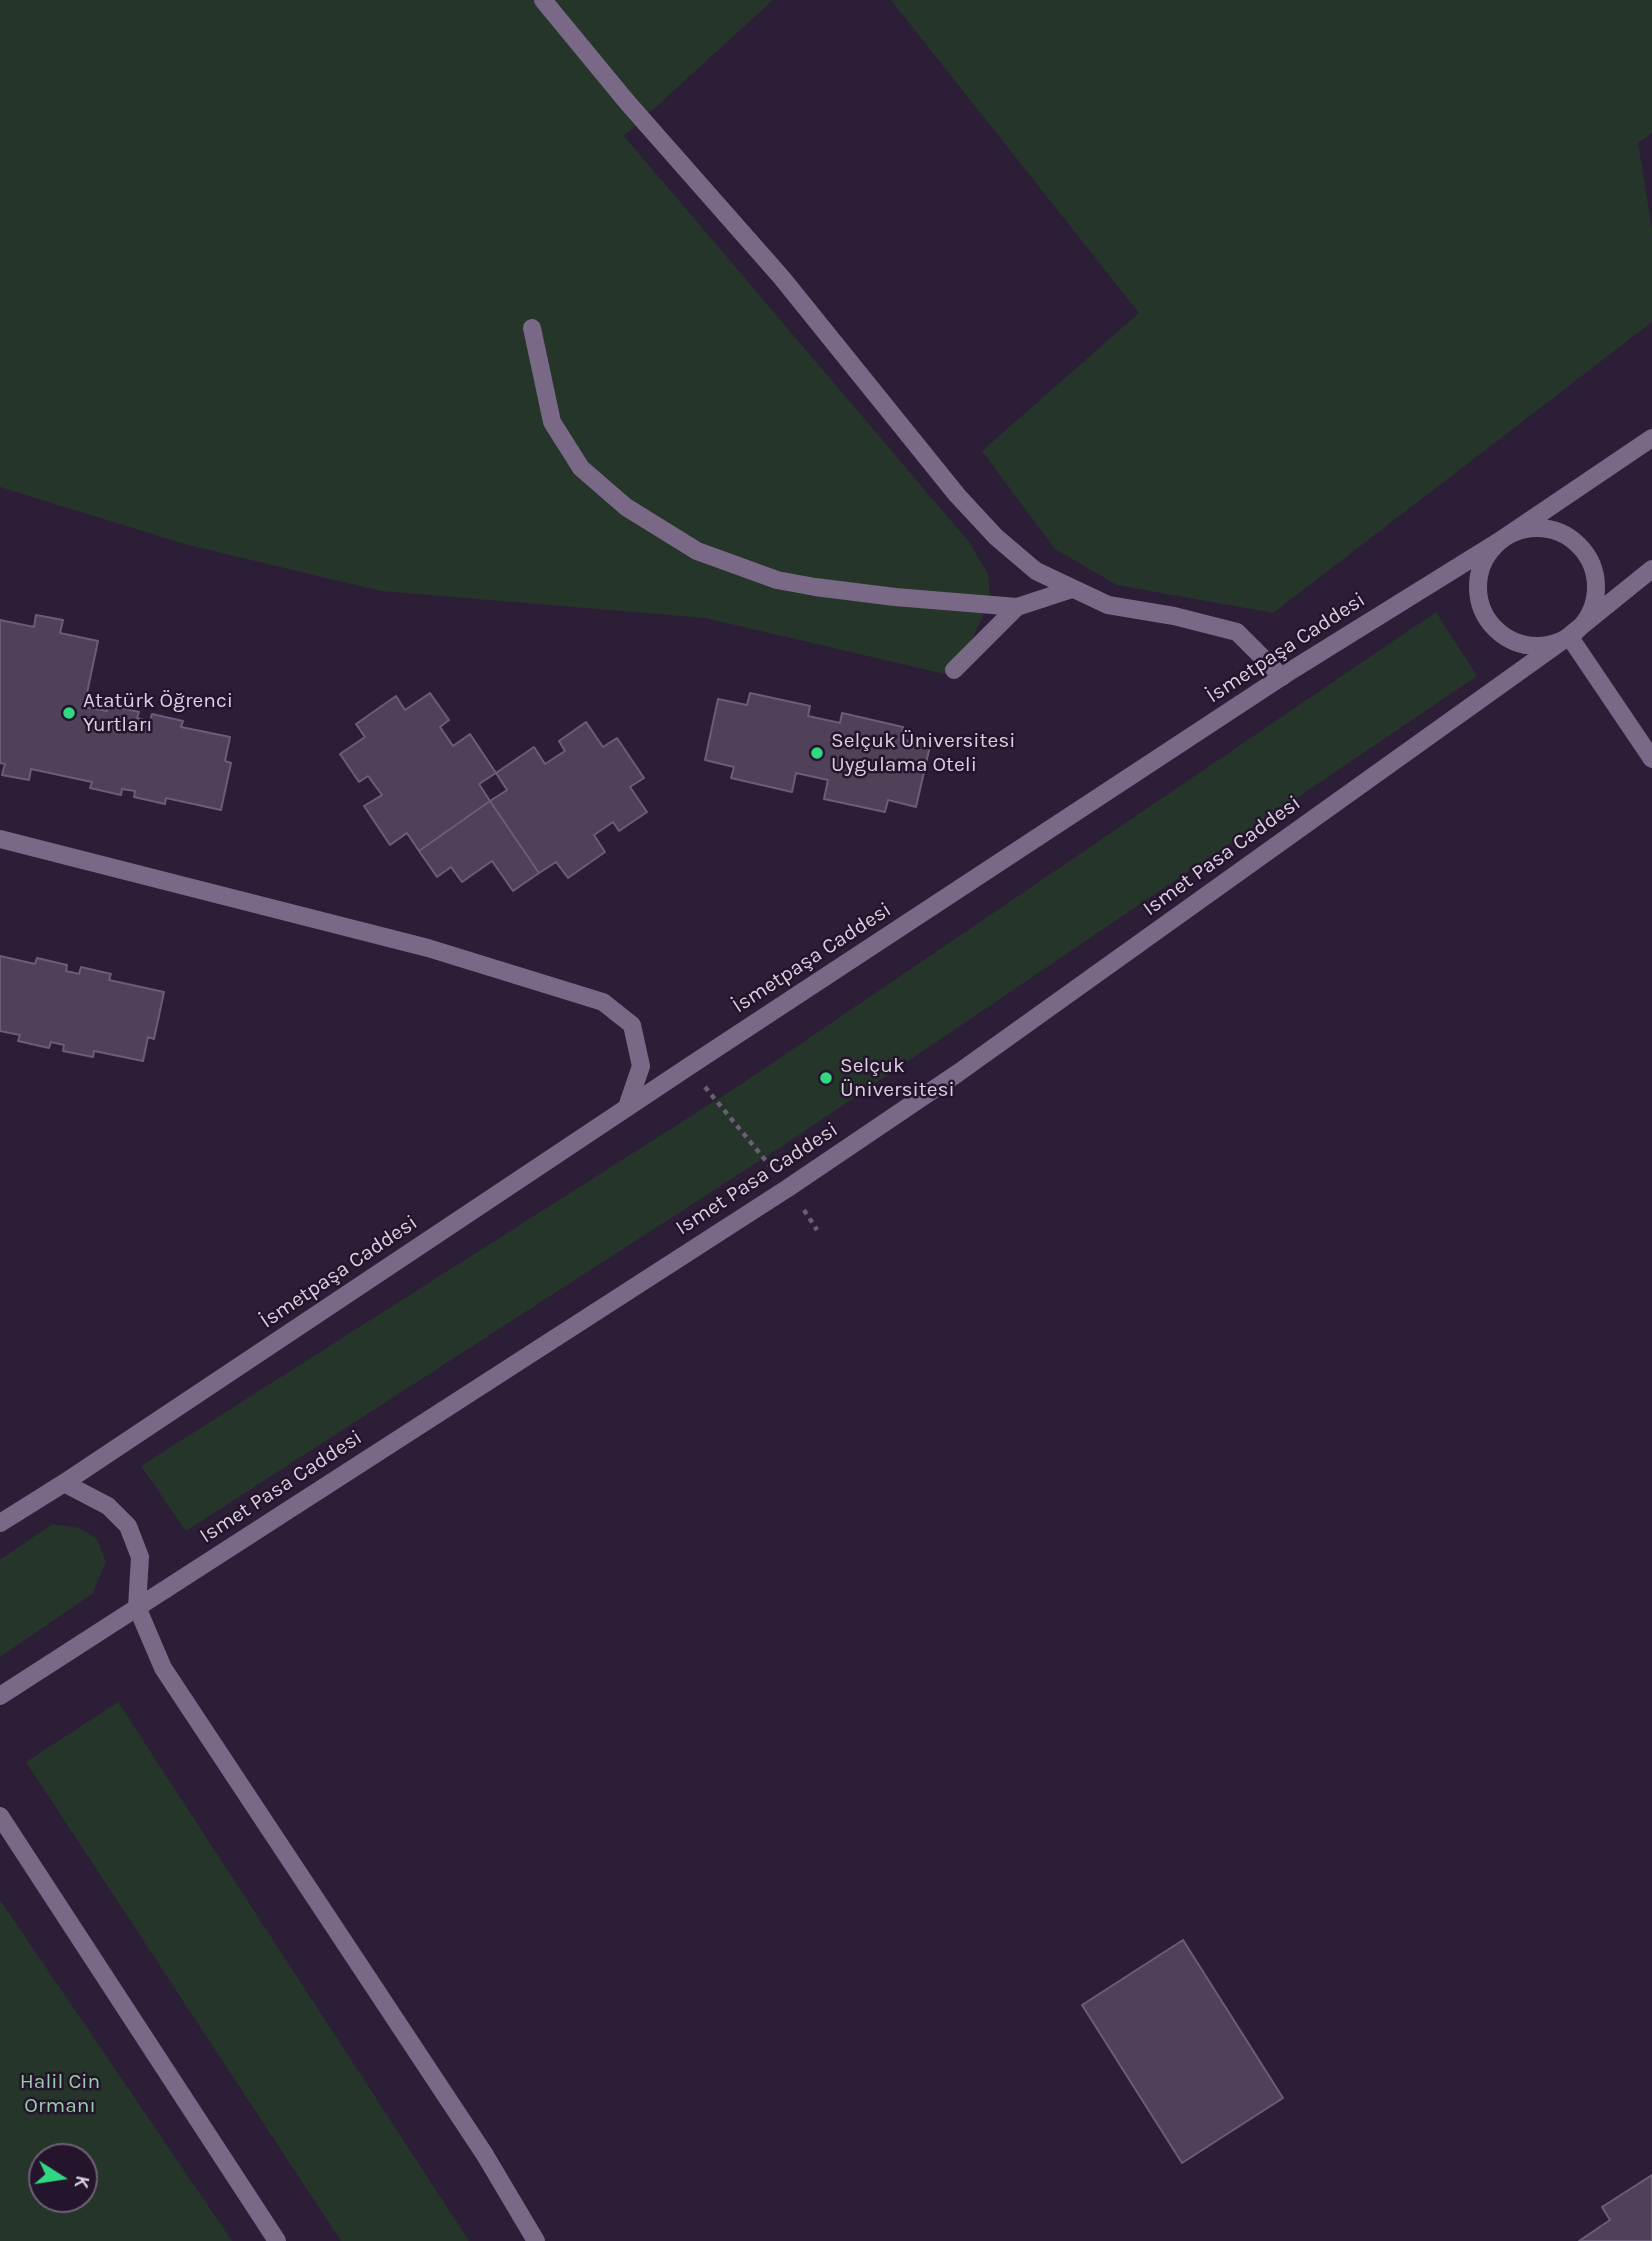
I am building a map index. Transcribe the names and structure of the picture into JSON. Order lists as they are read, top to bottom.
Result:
{
  "streets": {
    "main road": ["İsmetpaşa Caddesi", "Ismet Pasa Caddesi"]
  },
  "crossings": [
    ["İsmetpaşa Caddesi", "Ismet Pasa Caddesi"]
  ],
  "parks": ["Halil Cin Ormanı"],
  "places": ["Atatürk Öğrenci Yurtları", "Selçuk Üniversitesi Uygulama Oteli", "Selçuk Üniversitesi"],
  "north": "right"
}
